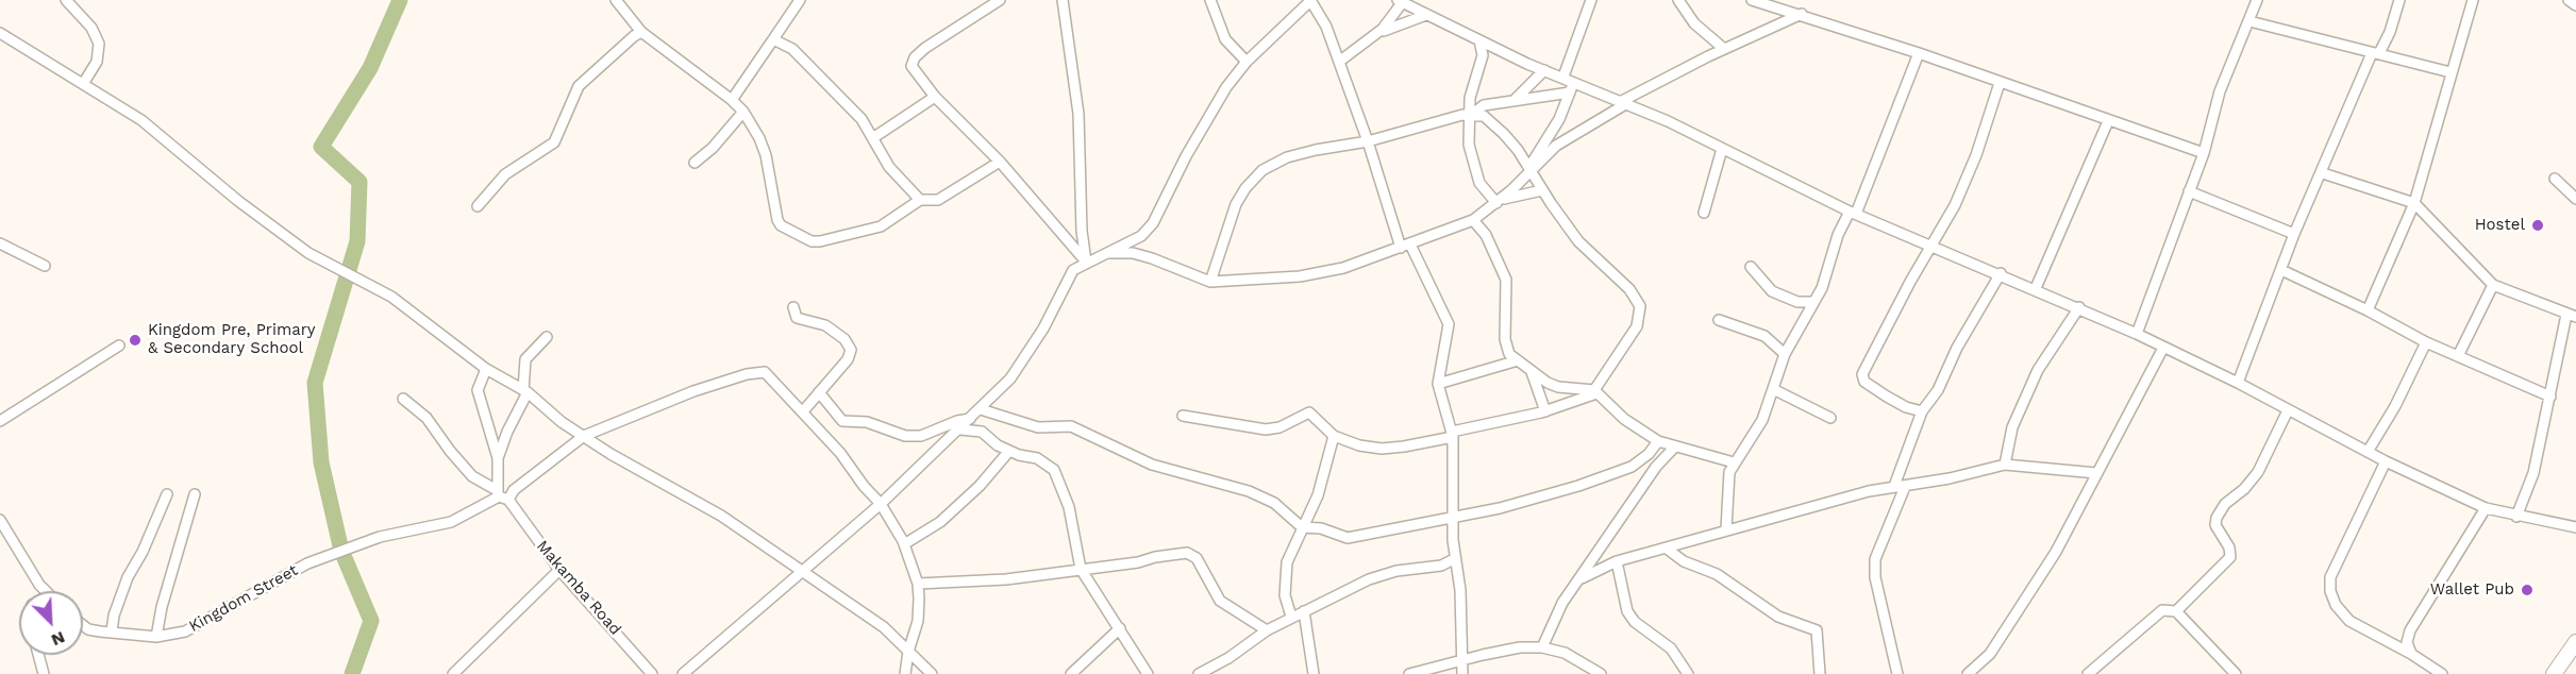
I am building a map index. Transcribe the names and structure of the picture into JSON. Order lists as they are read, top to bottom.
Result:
{
  "streets": {
    "street": ["Makamba Road", "Kingdom Street"]
  },
  "crossings": [
    ["Makamba Road", "Kingdom Street"]
  ],
  "places": ["Hostel", "Kingdom Pre, Primary & Secondary School", "Wallet Pub"],
  "north": "bottom right"
}
